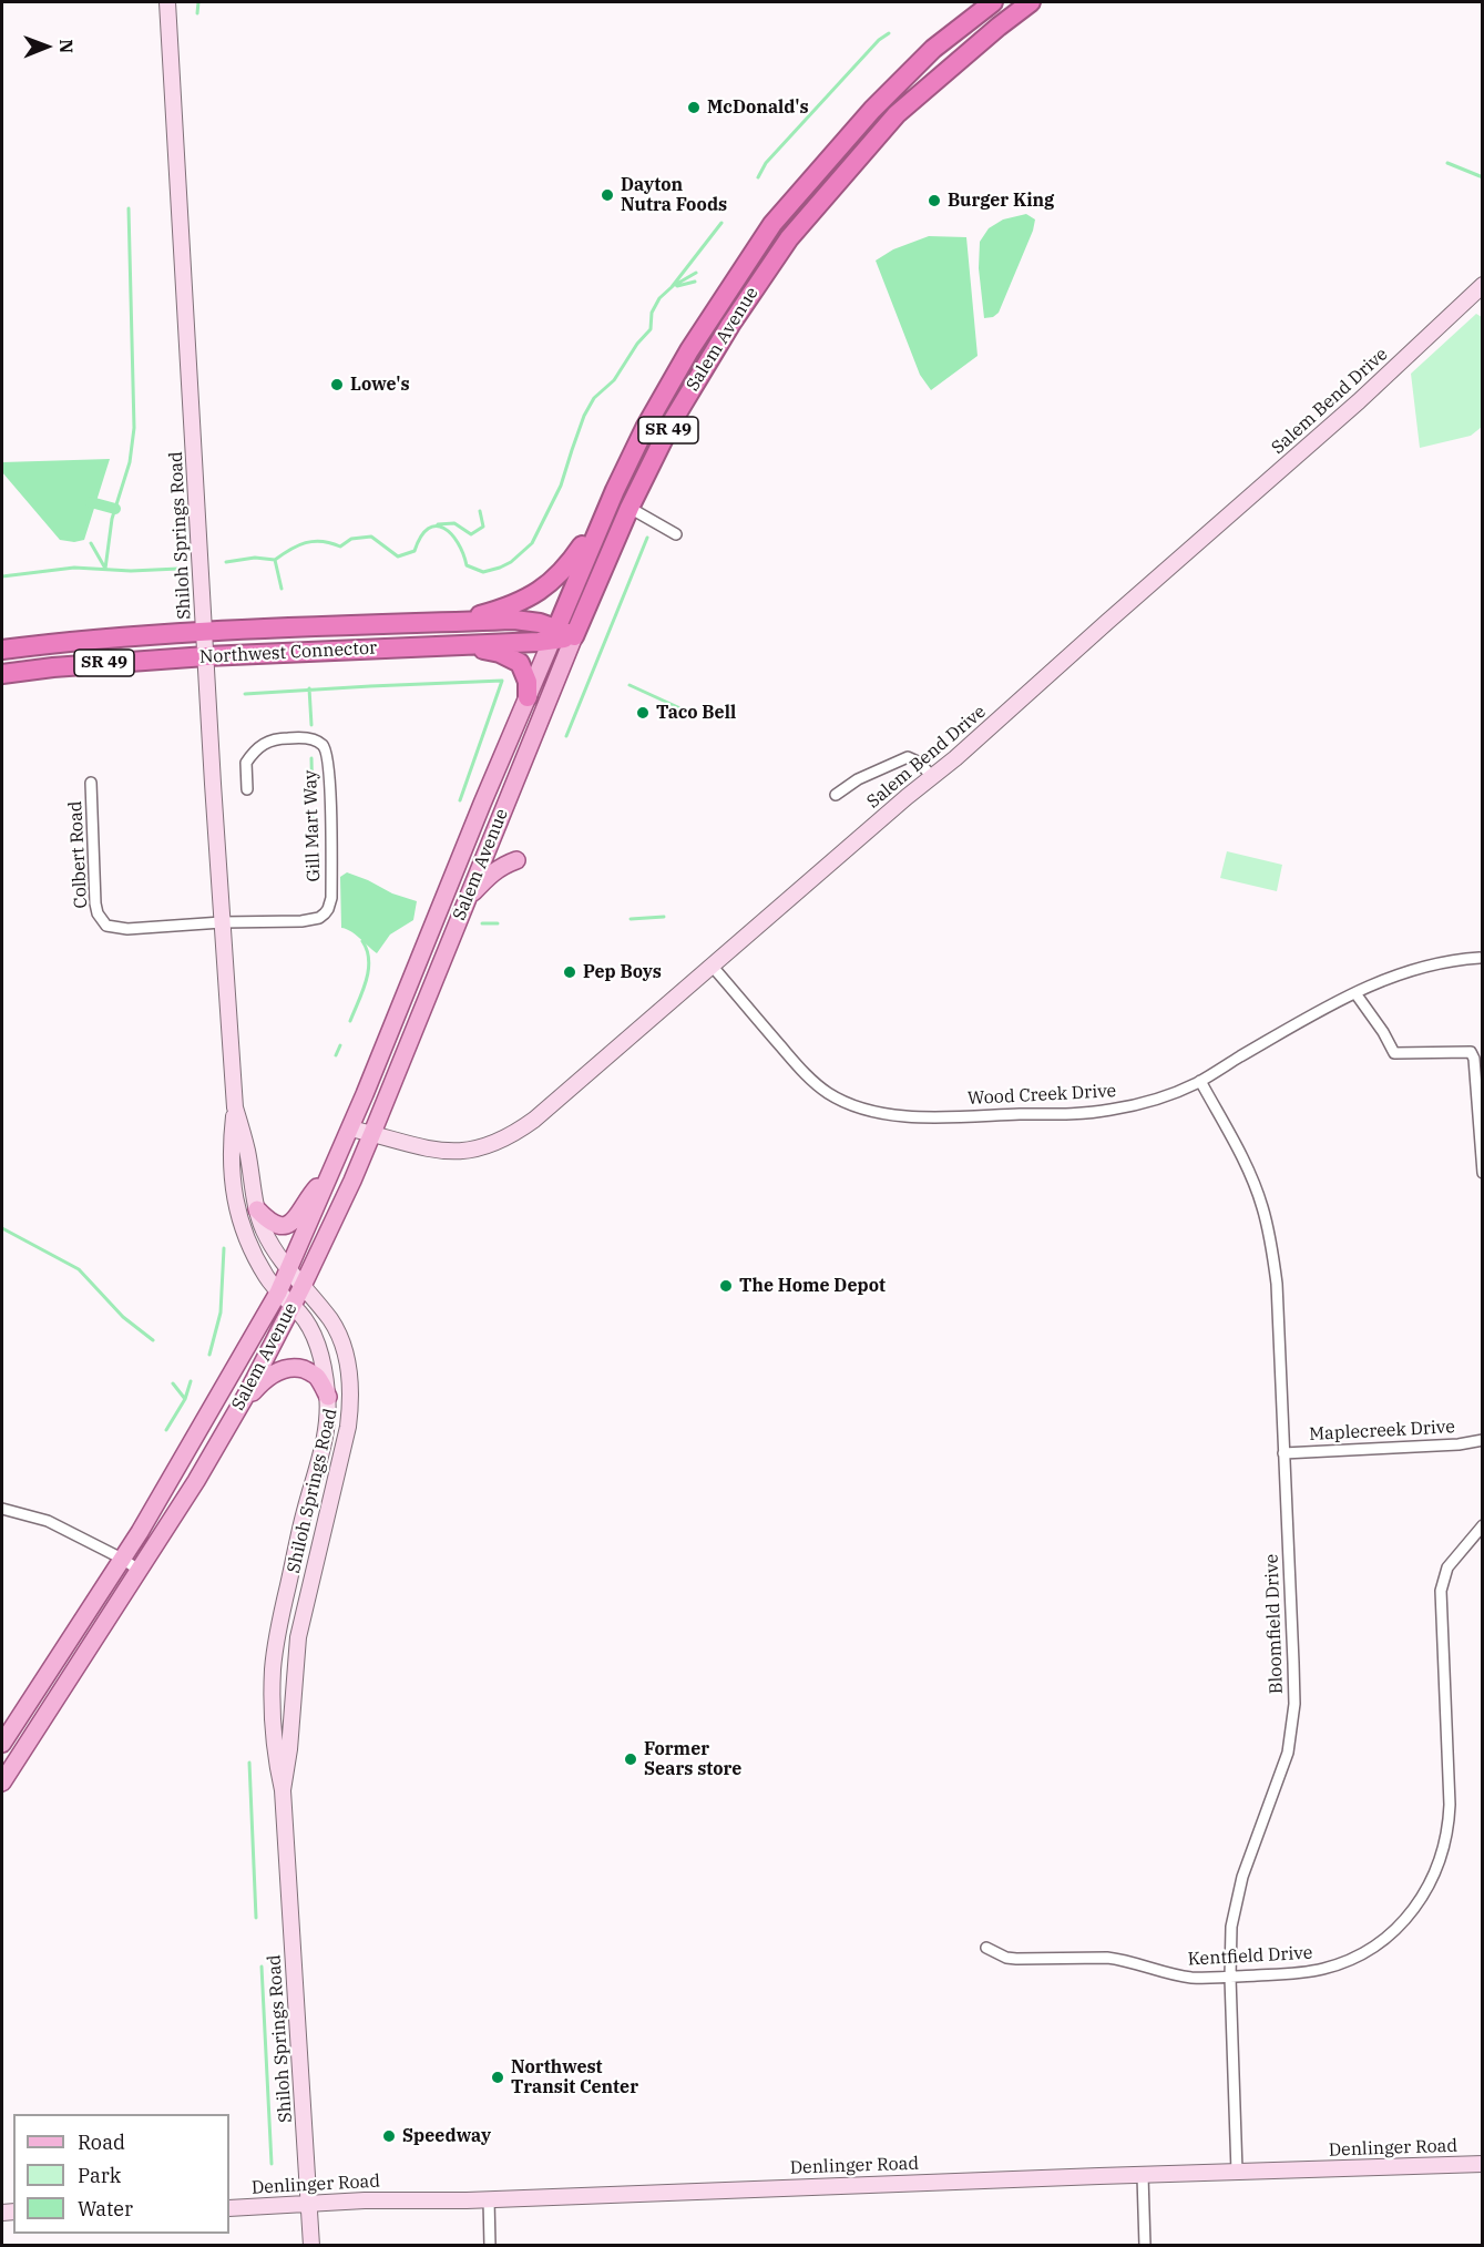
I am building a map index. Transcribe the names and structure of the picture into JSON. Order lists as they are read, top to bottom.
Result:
{
  "streets": {
    "highway": ["Salem Avenue", "SR 49", "Northwest Connector"],
    "street": [
      "Salem Bend Drive",
      "Shiloh Springs Road",
      "Gill Mart Way",
      "Colbert Road",
      "Wood Creek Drive",
      "Maplecreek Drive",
      "Bloomfield Drive",
      "Kentfield Drive",
      "Denlinger Road"
    ]
  },
  "crossings": [
    ["Salem Avenue", "Salem Bend Drive"],
    ["Salem Avenue", "SR 49"],
    ["Salem Avenue", "Shiloh Springs Road"],
    ["Salem Avenue", "Northwest Connector"],
    ["Salem Bend Drive", "Wood Creek Drive"],
    ["SR 49", "Shiloh Springs Road"],
    ["SR 49", "Northwest Connector"],
    ["Shiloh Springs Road", "Northwest Connector"],
    ["Shiloh Springs Road", "Gill Mart Way"],
    ["Shiloh Springs Road", "Colbert Road"],
    ["Shiloh Springs Road", "Denlinger Road"],
    ["Gill Mart Way", "Colbert Road"],
    ["Wood Creek Drive", "Bloomfield Drive"],
    ["Maplecreek Drive", "Bloomfield Drive"],
    ["Bloomfield Drive", "Kentfield Drive"],
    ["Bloomfield Drive", "Denlinger Road"]
  ],
  "places": [
    "McDonald's",
    "Dayton Nutra Foods",
    "Burger King",
    "Lowe's",
    "Taco Bell",
    "Pep Boys",
    "The Home Depot",
    "Former Sears store",
    "Northwest Transit Center",
    "Speedway"
  ],
  "legend": ["Road", "Park", "Water"],
  "north": "right"
}
